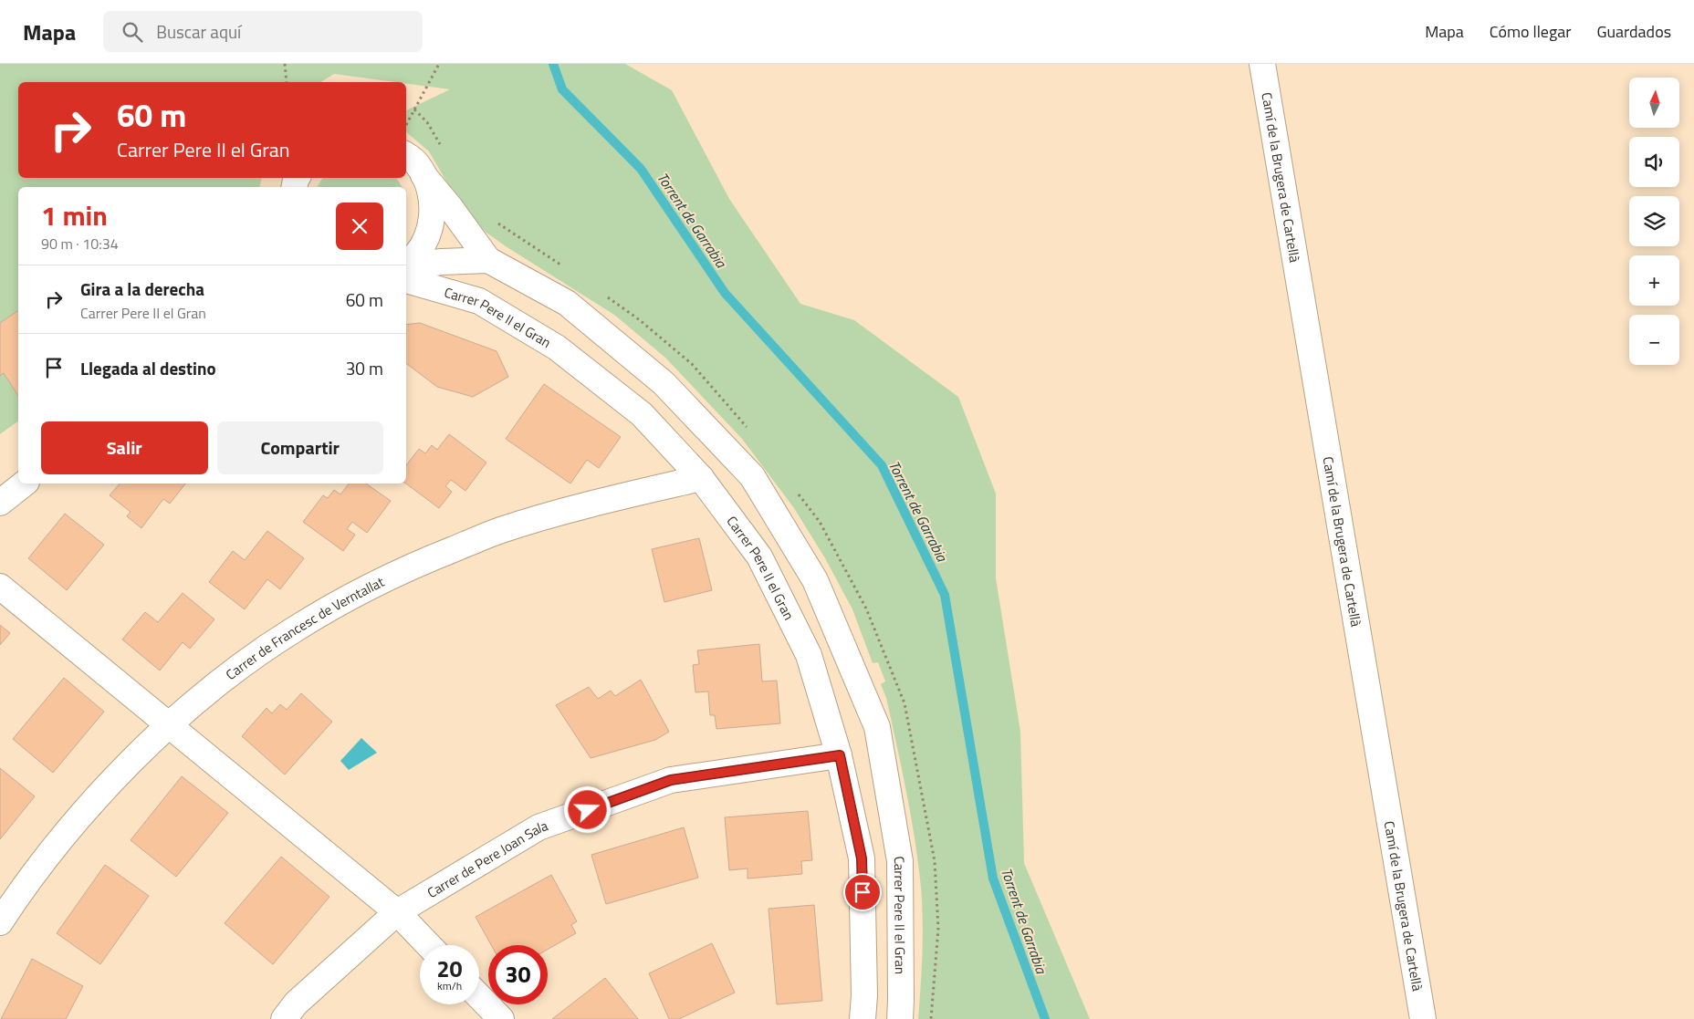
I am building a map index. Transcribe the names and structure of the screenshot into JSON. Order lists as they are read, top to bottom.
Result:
{
  "streets": {
    "street": [
      "Camí de la Brugera de Cartellà",
      "Carrer Pere II el Gran",
      "Carrer de Francesc de Verntallat",
      "Carrer de Pere Joan Sala"
    ]
  },
  "crossings": [
    ["Carrer Pere II el Gran", "Carrer de Francesc de Verntallat"],
    ["Carrer Pere II el Gran", "Carrer de Pere Joan Sala"]
  ],
  "water": ["Torrent de Garrabia"],
  "north": "top",
  "page": {
    "header": "Mapa",
    "search": "Buscar aquí",
    "nav": ["Mapa", "Cómo llegar", "Guardados"],
    "map_buttons": ["+", "−"],
    "turn": ["60 m", "Carrer Pere II el Gran"],
    "heading": ["1 min", "90 m · 10:34"],
    "list": [
      {
        "name": "Gira a la derecha",
        "note": "Carrer Pere II el Gran",
        "value": "60 m"
      },
      {
        "name": "Llegada al destino",
        "value": "30 m"
      }
    ],
    "buttons": ["Salir", "Compartir"],
    "speed": "20 km/h",
    "limit": "30"
  }
}
